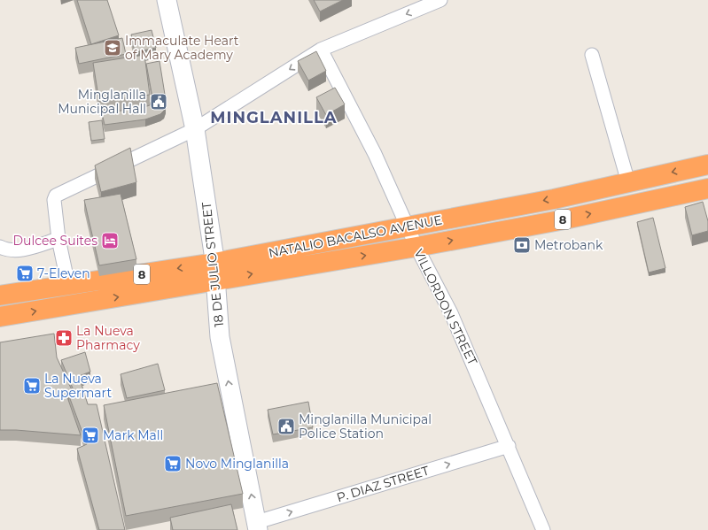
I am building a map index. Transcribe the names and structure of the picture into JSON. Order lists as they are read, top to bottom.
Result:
{
  "streets": {
    "highway": ["8", "NATALIO BACALSO AVENUE"],
    "street": ["18 DE JULIO STREET", "VILLORDON STREET", "P. DIAZ STREET"]
  },
  "crossings": [
    ["NATALIO BACALSO AVENUE", "18 DE JULIO STREET"],
    ["NATALIO BACALSO AVENUE", "VILLORDON STREET"],
    ["18 DE JULIO STREET", "P. DIAZ STREET"],
    ["VILLORDON STREET", "P. DIAZ STREET"]
  ],
  "one_way": ["18 DE JULIO STREET", "P. DIAZ STREET"],
  "districts": ["MINGLANILLA"],
  "places": {
    "school or university": ["Immaculate Heart of Mary Academy"],
    "public building": ["Minglanilla Municipal Hall", "Minglanilla Municipal Police Station"],
    "hotel": ["Dulcee Suites"],
    "bank": ["Metrobank"],
    "supermarket": [
      "7-Eleven",
      "La Nueva Supermart",
      "Mark Mall",
      "Novo Minglanilla"
    ],
    "pharmacy": ["La Nueva Pharmacy"]
  }
}
